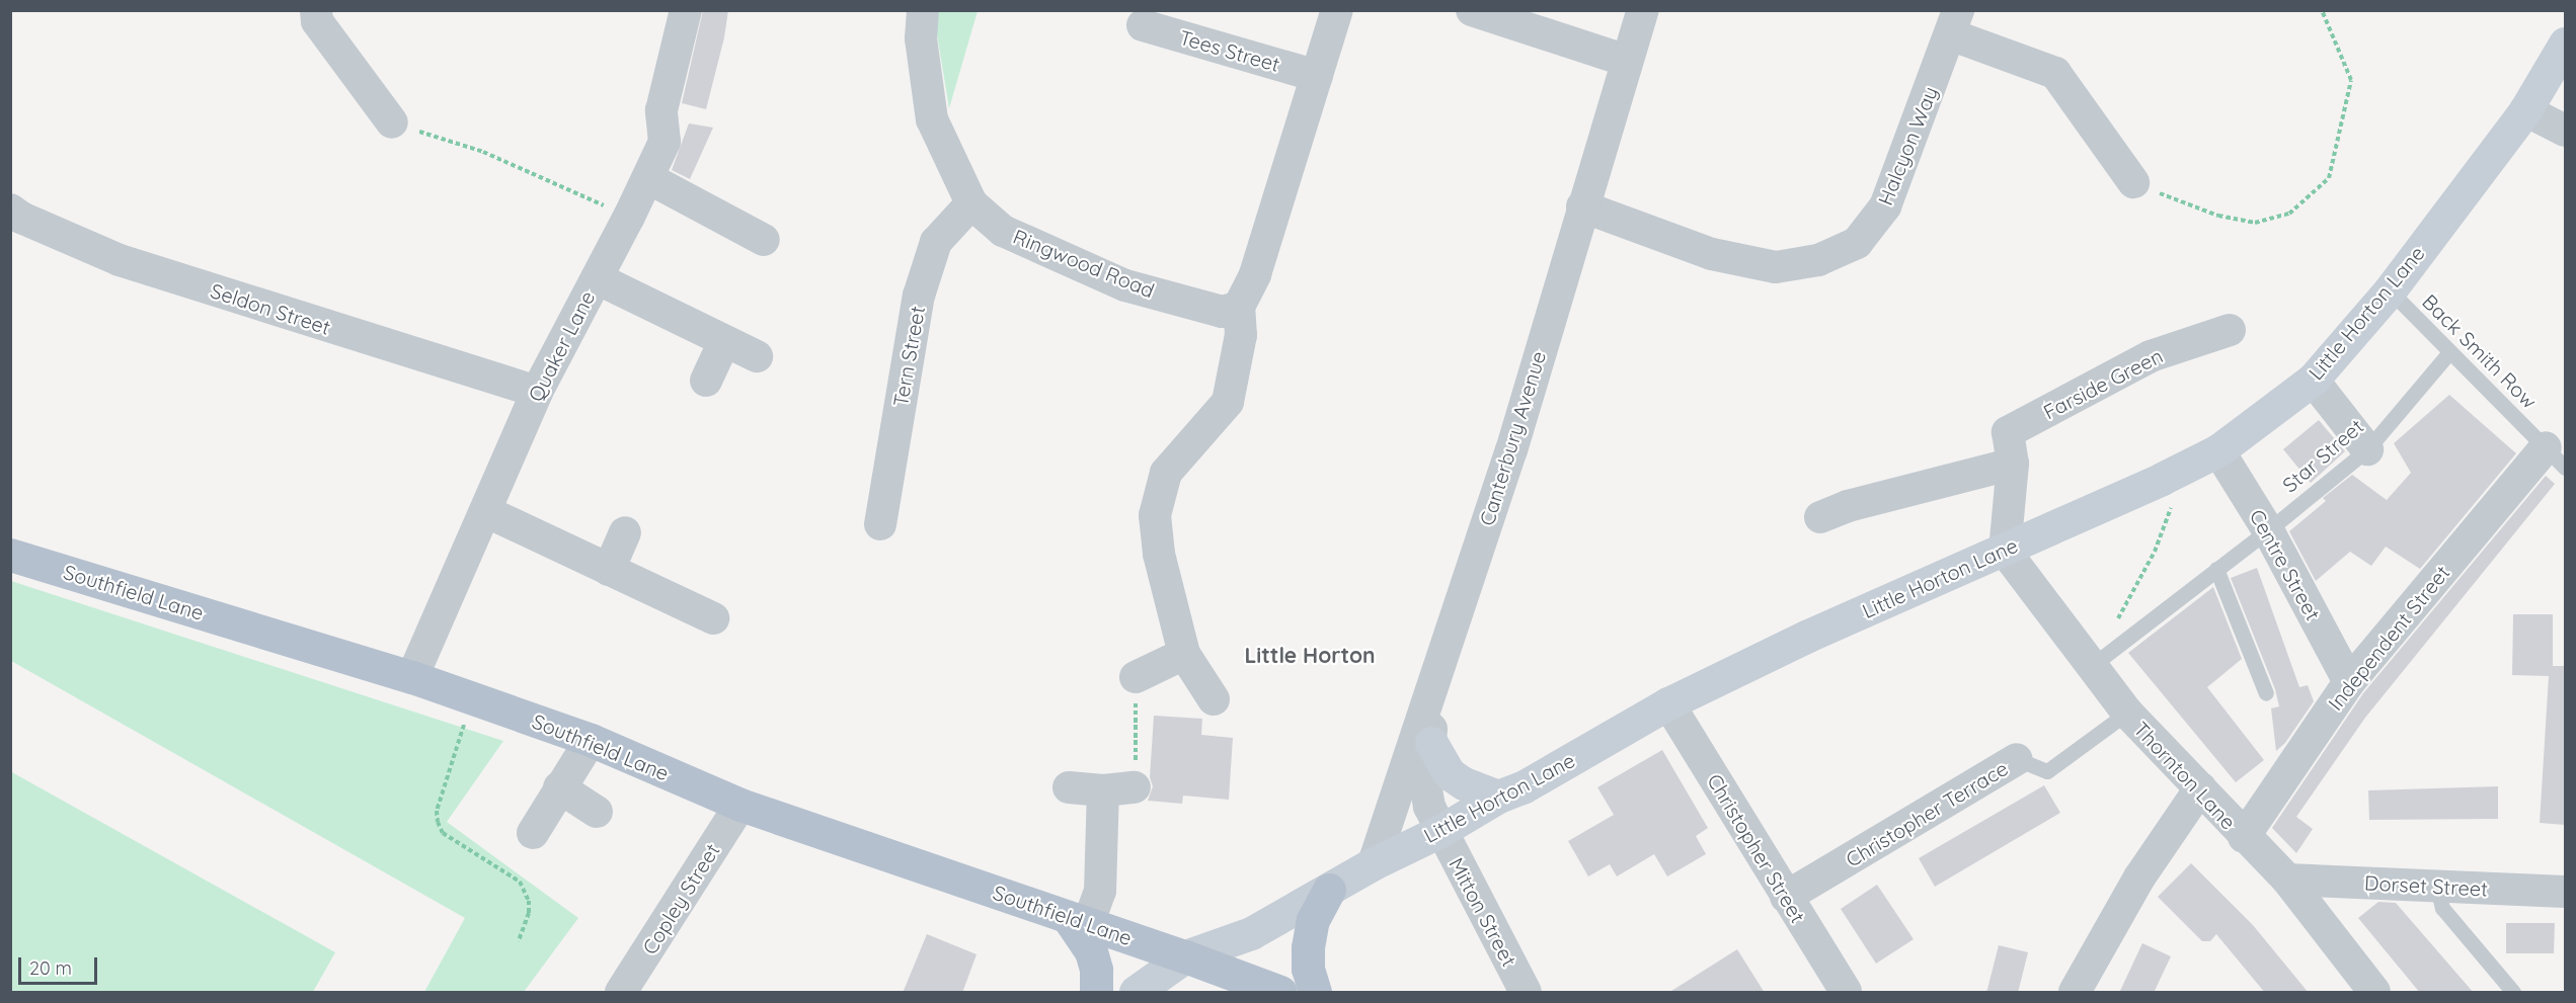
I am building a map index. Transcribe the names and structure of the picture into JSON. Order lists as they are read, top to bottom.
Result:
{
  "streets": {
    "main road": ["Southfield Lane"],
    "street": [
      "Tees Street",
      "Halcyon Way",
      "Ringwood Road",
      "Seldon Street",
      "Little Horton Lane",
      "Quaker Lane",
      "Tern Street",
      "Farside Green",
      "Canterbury Avenue",
      "Centre Street",
      "Independent Street",
      "Thornton Lane",
      "Christopher Terrace",
      "Christopher Street",
      "Dorset Street",
      "Copley Street",
      "Mitton Street"
    ],
    "lane": ["Back Smith Row", "Star Street"]
  },
  "crossings": [
    ["Halcyon Way", "Canterbury Avenue"],
    ["Ringwood Road", "Tern Street"],
    ["Seldon Street", "Quaker Lane"],
    ["Little Horton Lane", "Back Smith Row"],
    ["Little Horton Lane", "Farside Green"],
    ["Little Horton Lane", "Canterbury Avenue"],
    ["Little Horton Lane", "Centre Street"],
    ["Little Horton Lane", "Southfield Lane"],
    ["Little Horton Lane", "Thornton Lane"],
    ["Little Horton Lane", "Christopher Street"],
    ["Little Horton Lane", "Mitton Street"],
    ["Quaker Lane", "Southfield Lane"],
    ["Back Smith Row", "Star Street"],
    ["Back Smith Row", "Independent Street"],
    ["Farside Green", "Thornton Lane"],
    ["Canterbury Avenue", "Mitton Street"],
    ["Star Street", "Centre Street"],
    ["Star Street", "Thornton Lane"],
    ["Centre Street", "Independent Street"],
    ["Southfield Lane", "Copley Street"],
    ["Independent Street", "Thornton Lane"],
    ["Thornton Lane", "Christopher Terrace"],
    ["Thornton Lane", "Dorset Street"],
    ["Christopher Terrace", "Christopher Street"]
  ],
  "districts": ["Little Horton"],
  "scale_bar": "20 m"
}
